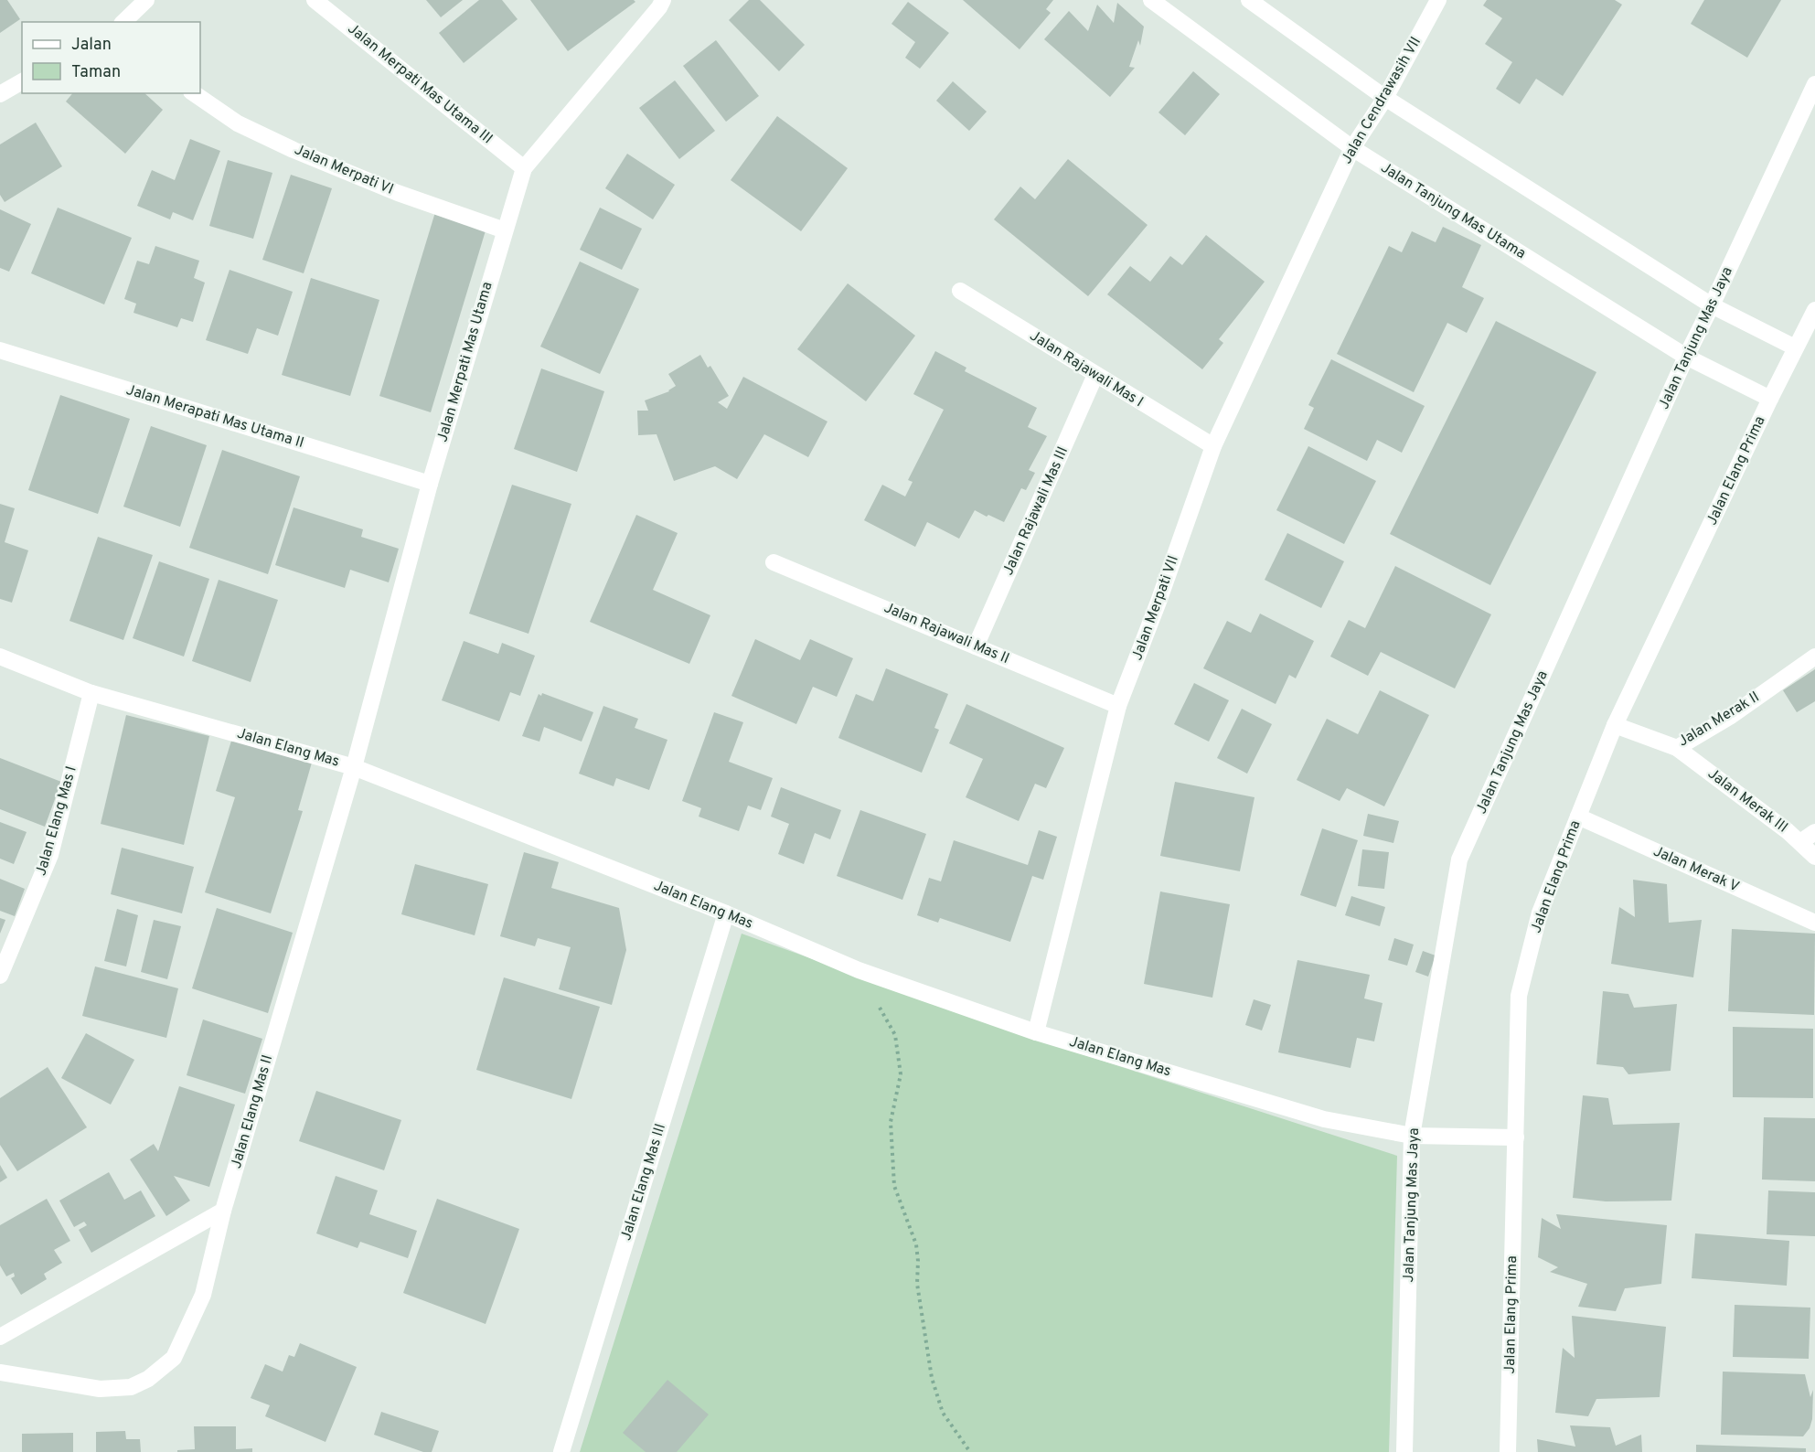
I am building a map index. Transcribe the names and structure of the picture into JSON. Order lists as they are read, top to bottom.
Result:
{
  "streets": {
    "street": [
      "Jalan Merpati Mas Utama III",
      "Jalan Cendrawasih VII",
      "Jalan Merpati VI",
      "Jalan Tanjung Mas Utama",
      "Jalan Tanjung Mas Jaya",
      "Jalan Merpati Mas Utama",
      "Jalan Rajawali Mas I",
      "Jalan Merapati Mas Utama II",
      "Jalan Elang Prima",
      "Jalan Rajawali Mas III",
      "Jalan Merpati VII",
      "Jalan Rajawali Mas II",
      "Jalan Merak II",
      "Jalan Elang Mas",
      "Jalan Merak III",
      "Jalan Elang Mas I",
      "Jalan Merak V",
      "Jalan Elang Mas II",
      "Jalan Elang Mas III"
    ]
  },
  "crossings": [
    ["Jalan Merpati Mas Utama III", "Jalan Merpati Mas Utama"],
    ["Jalan Cendrawasih VII", "Jalan Tanjung Mas Utama"],
    ["Jalan Cendrawasih VII", "Jalan Merpati VII"],
    ["Jalan Merpati VI", "Jalan Merpati Mas Utama"],
    ["Jalan Tanjung Mas Utama", "Jalan Tanjung Mas Jaya"],
    ["Jalan Tanjung Mas Utama", "Jalan Elang Prima"],
    ["Jalan Tanjung Mas Jaya", "Jalan Elang Mas"],
    ["Jalan Merpati Mas Utama", "Jalan Merapati Mas Utama II"],
    ["Jalan Merpati Mas Utama", "Jalan Elang Mas"],
    ["Jalan Merpati Mas Utama", "Jalan Elang Mas II"],
    ["Jalan Rajawali Mas I", "Jalan Rajawali Mas III"],
    ["Jalan Rajawali Mas I", "Jalan Merpati VII"],
    ["Jalan Elang Prima", "Jalan Merak II"],
    ["Jalan Elang Prima", "Jalan Elang Mas"],
    ["Jalan Elang Prima", "Jalan Merak V"],
    ["Jalan Rajawali Mas III", "Jalan Rajawali Mas II"],
    ["Jalan Merpati VII", "Jalan Rajawali Mas II"],
    ["Jalan Merpati VII", "Jalan Elang Mas"],
    ["Jalan Merak II", "Jalan Merak III"],
    ["Jalan Elang Mas", "Jalan Elang Mas I"],
    ["Jalan Elang Mas", "Jalan Elang Mas II"],
    ["Jalan Elang Mas", "Jalan Elang Mas III"]
  ],
  "legend": ["Jalan", "Taman"]
}
